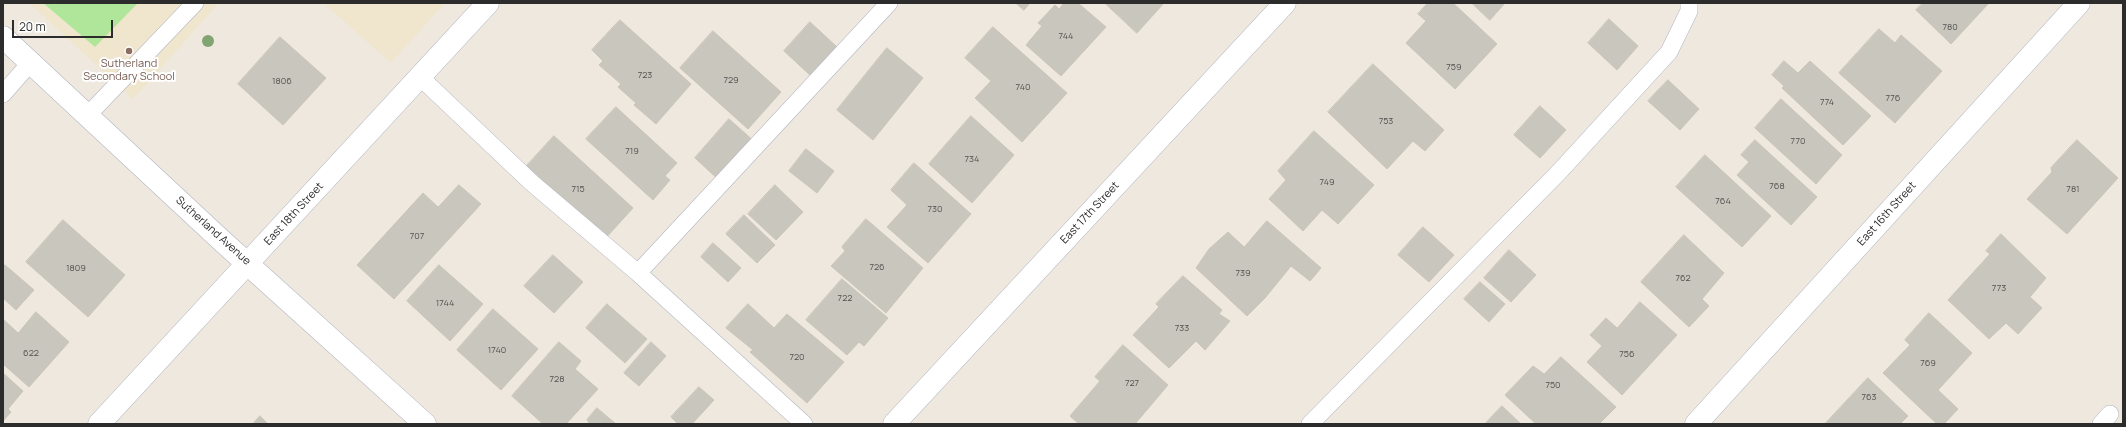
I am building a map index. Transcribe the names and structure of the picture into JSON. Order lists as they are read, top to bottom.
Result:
{
  "streets": {
    "street": [
      "East 17th Street",
      "East 18th Street",
      "East 16th Street",
      "Sutherland Avenue"
    ]
  },
  "crossings": [
    ["East 18th Street", "Sutherland Avenue"]
  ],
  "places": ["Sutherland Secondary School"],
  "house_numbers": [
    "780",
    "744",
    "759",
    "723",
    "729",
    "1806",
    "740",
    "776",
    "774",
    "753",
    "770",
    "719",
    "734",
    "749",
    "768",
    "715",
    "781",
    "764",
    "730",
    "707",
    "726",
    "1809",
    "739",
    "762",
    "773",
    "722",
    "1744",
    "733",
    "1740",
    "622",
    "756",
    "720",
    "769",
    "728",
    "727",
    "750",
    "763"
  ],
  "scale_bar": "20 m"
}
